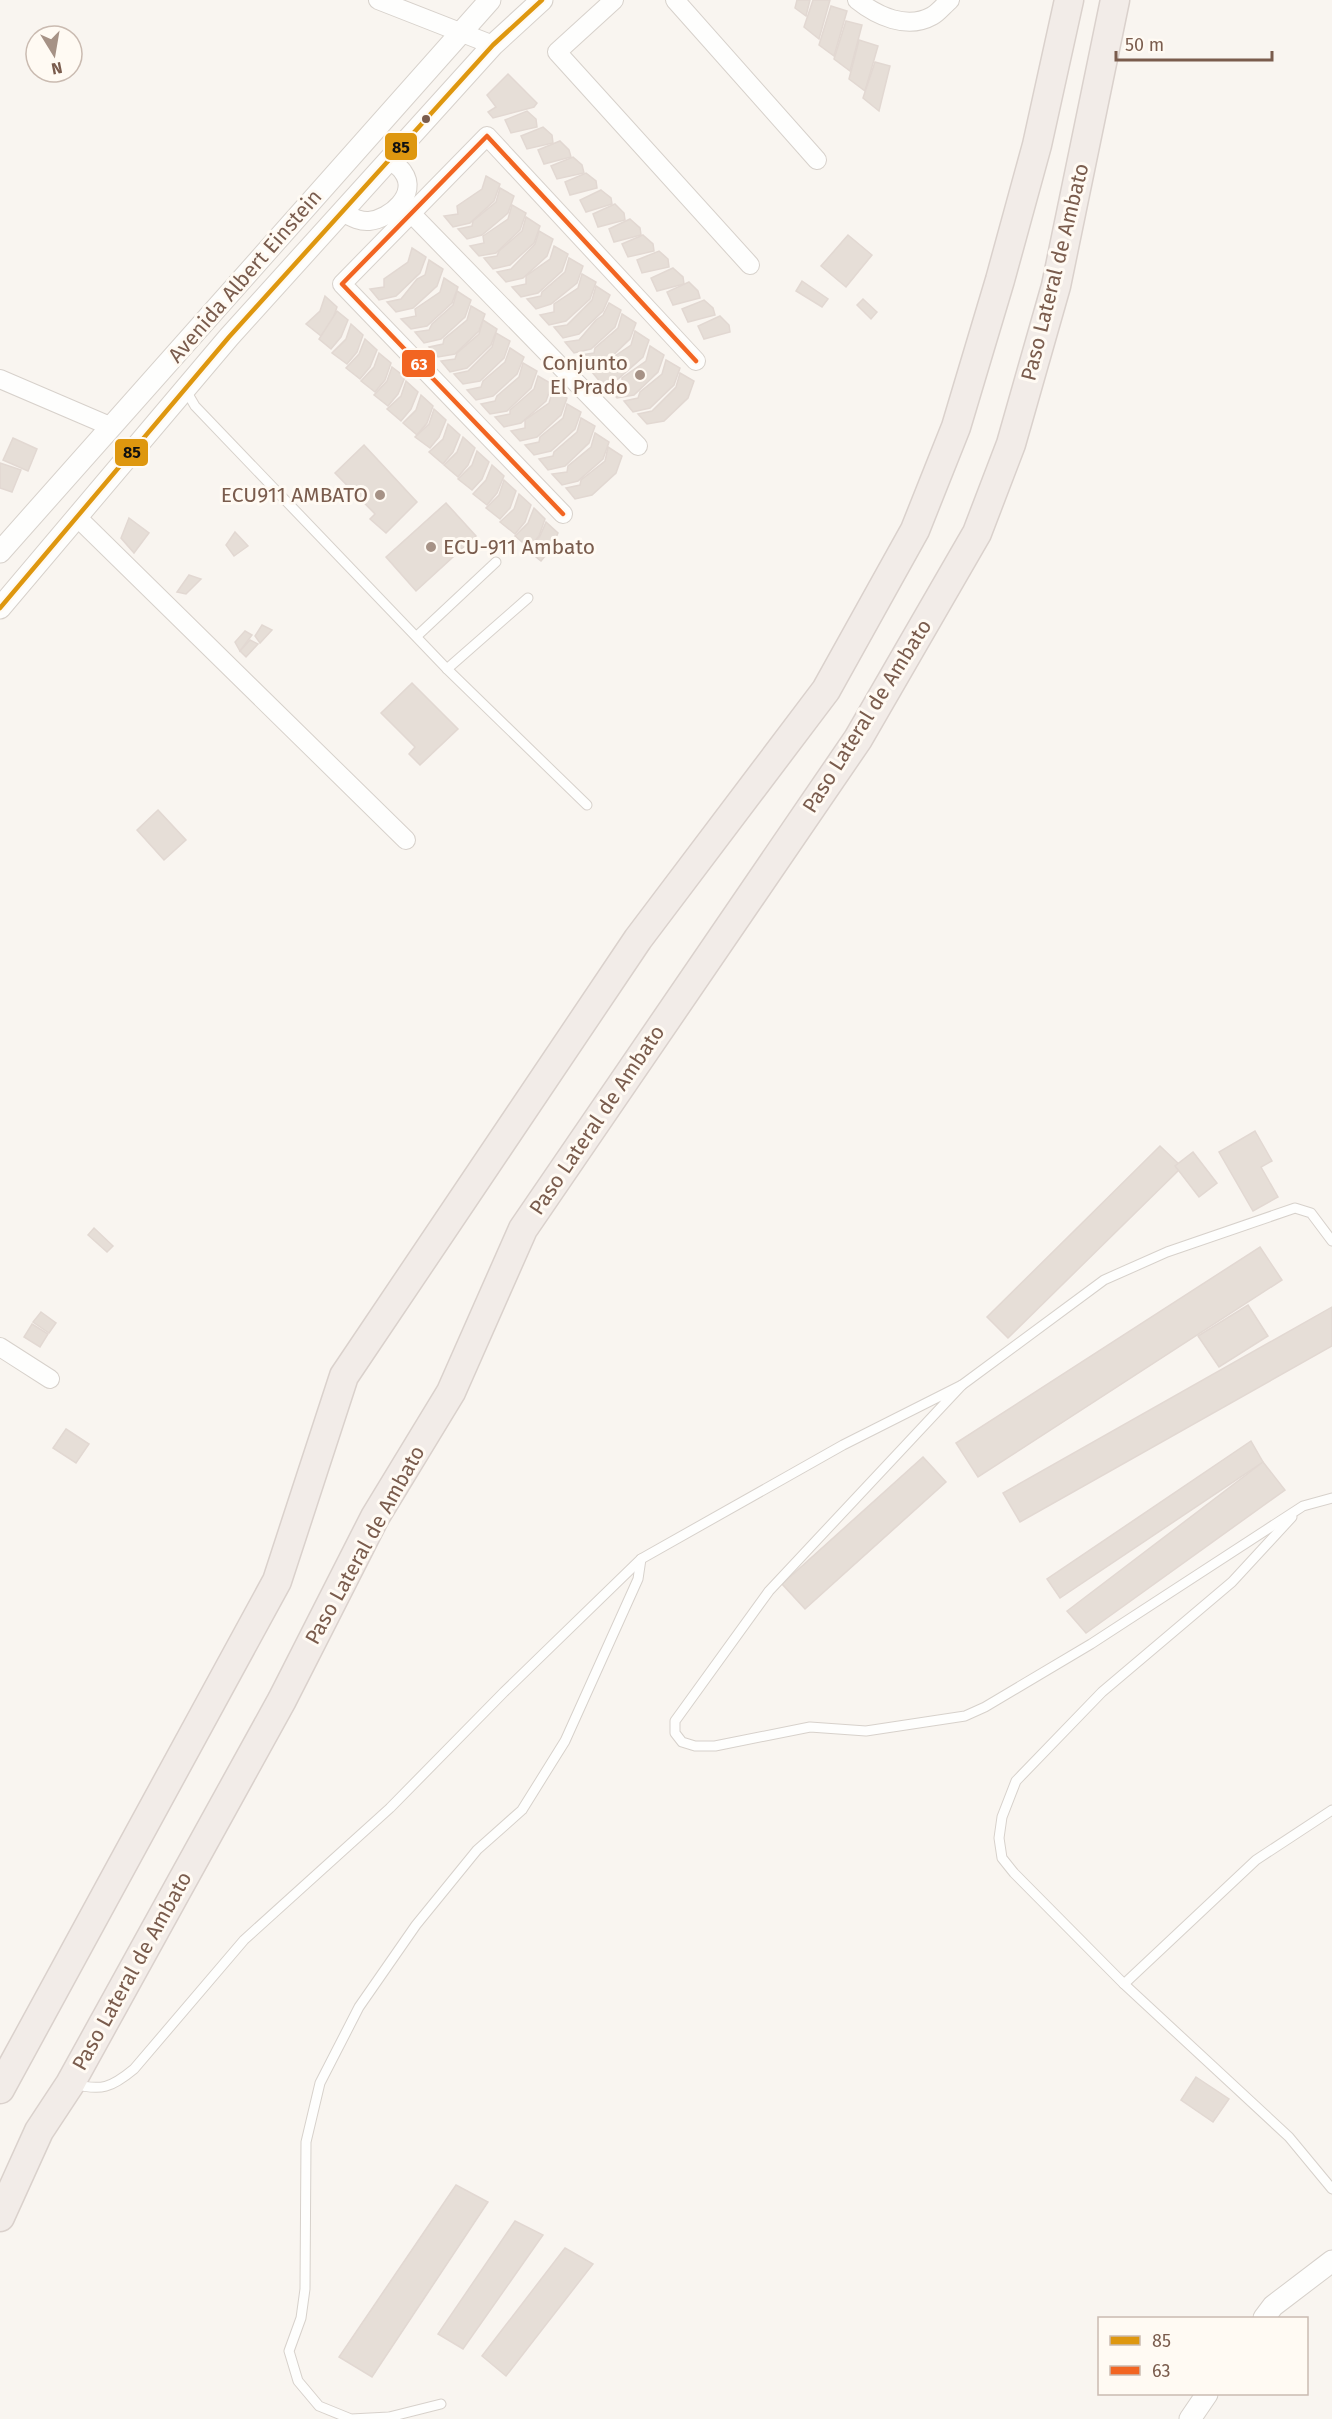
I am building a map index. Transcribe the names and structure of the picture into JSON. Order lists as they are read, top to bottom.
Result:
{
  "streets": {
    "highway": ["Paso Lateral de Ambato"],
    "street": ["Avenida Albert Einstein"]
  },
  "places": ["Conjunto El Prado", "ECU911 AMBATO", "ECU-911 Ambato"],
  "lines": ["transit line 85", "transit line 63"],
  "legend": ["85", "63"],
  "scale_bar": "50 m",
  "north": "bottom"
}
